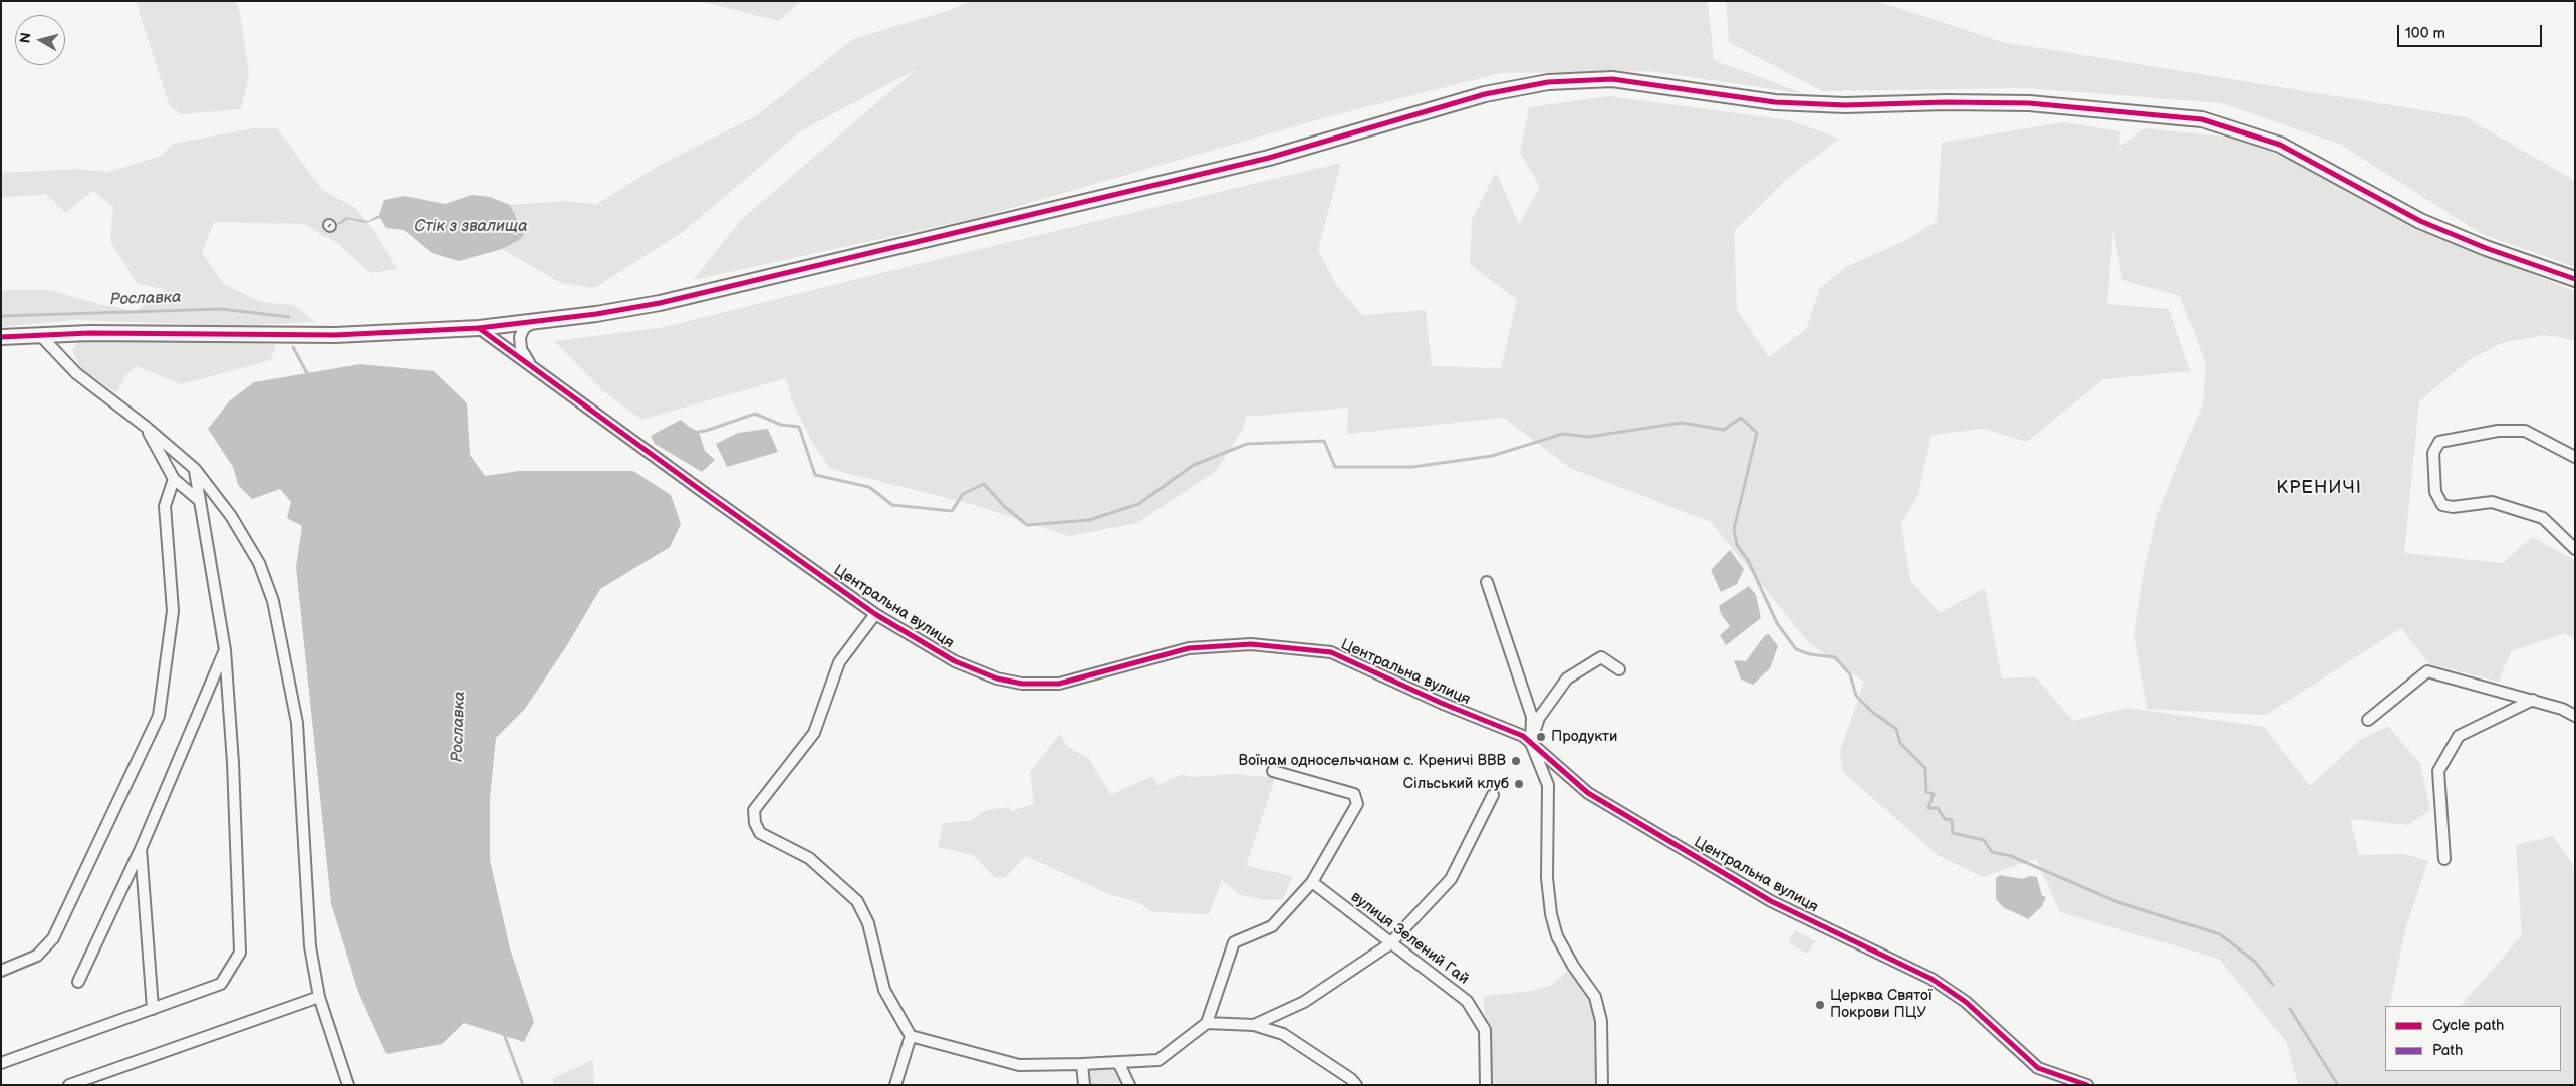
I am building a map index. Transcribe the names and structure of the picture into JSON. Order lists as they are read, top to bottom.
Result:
{
  "streets": {
    "street": ["Центральна вулиця", "вулиця Зелений Гай"]
  },
  "districts": ["КРЕНИЧІ"],
  "water": ["Стік з звалища", "Рославка"],
  "places": [
    "Продукти",
    "Воїнам односельчанам с. Креничі ВВВ",
    "Сільський клуб",
    "Церква Святої Покрови ПЦУ"
  ],
  "legend": ["Cycle path", "Path"],
  "scale_bar": "100 m",
  "north": "left"
}
